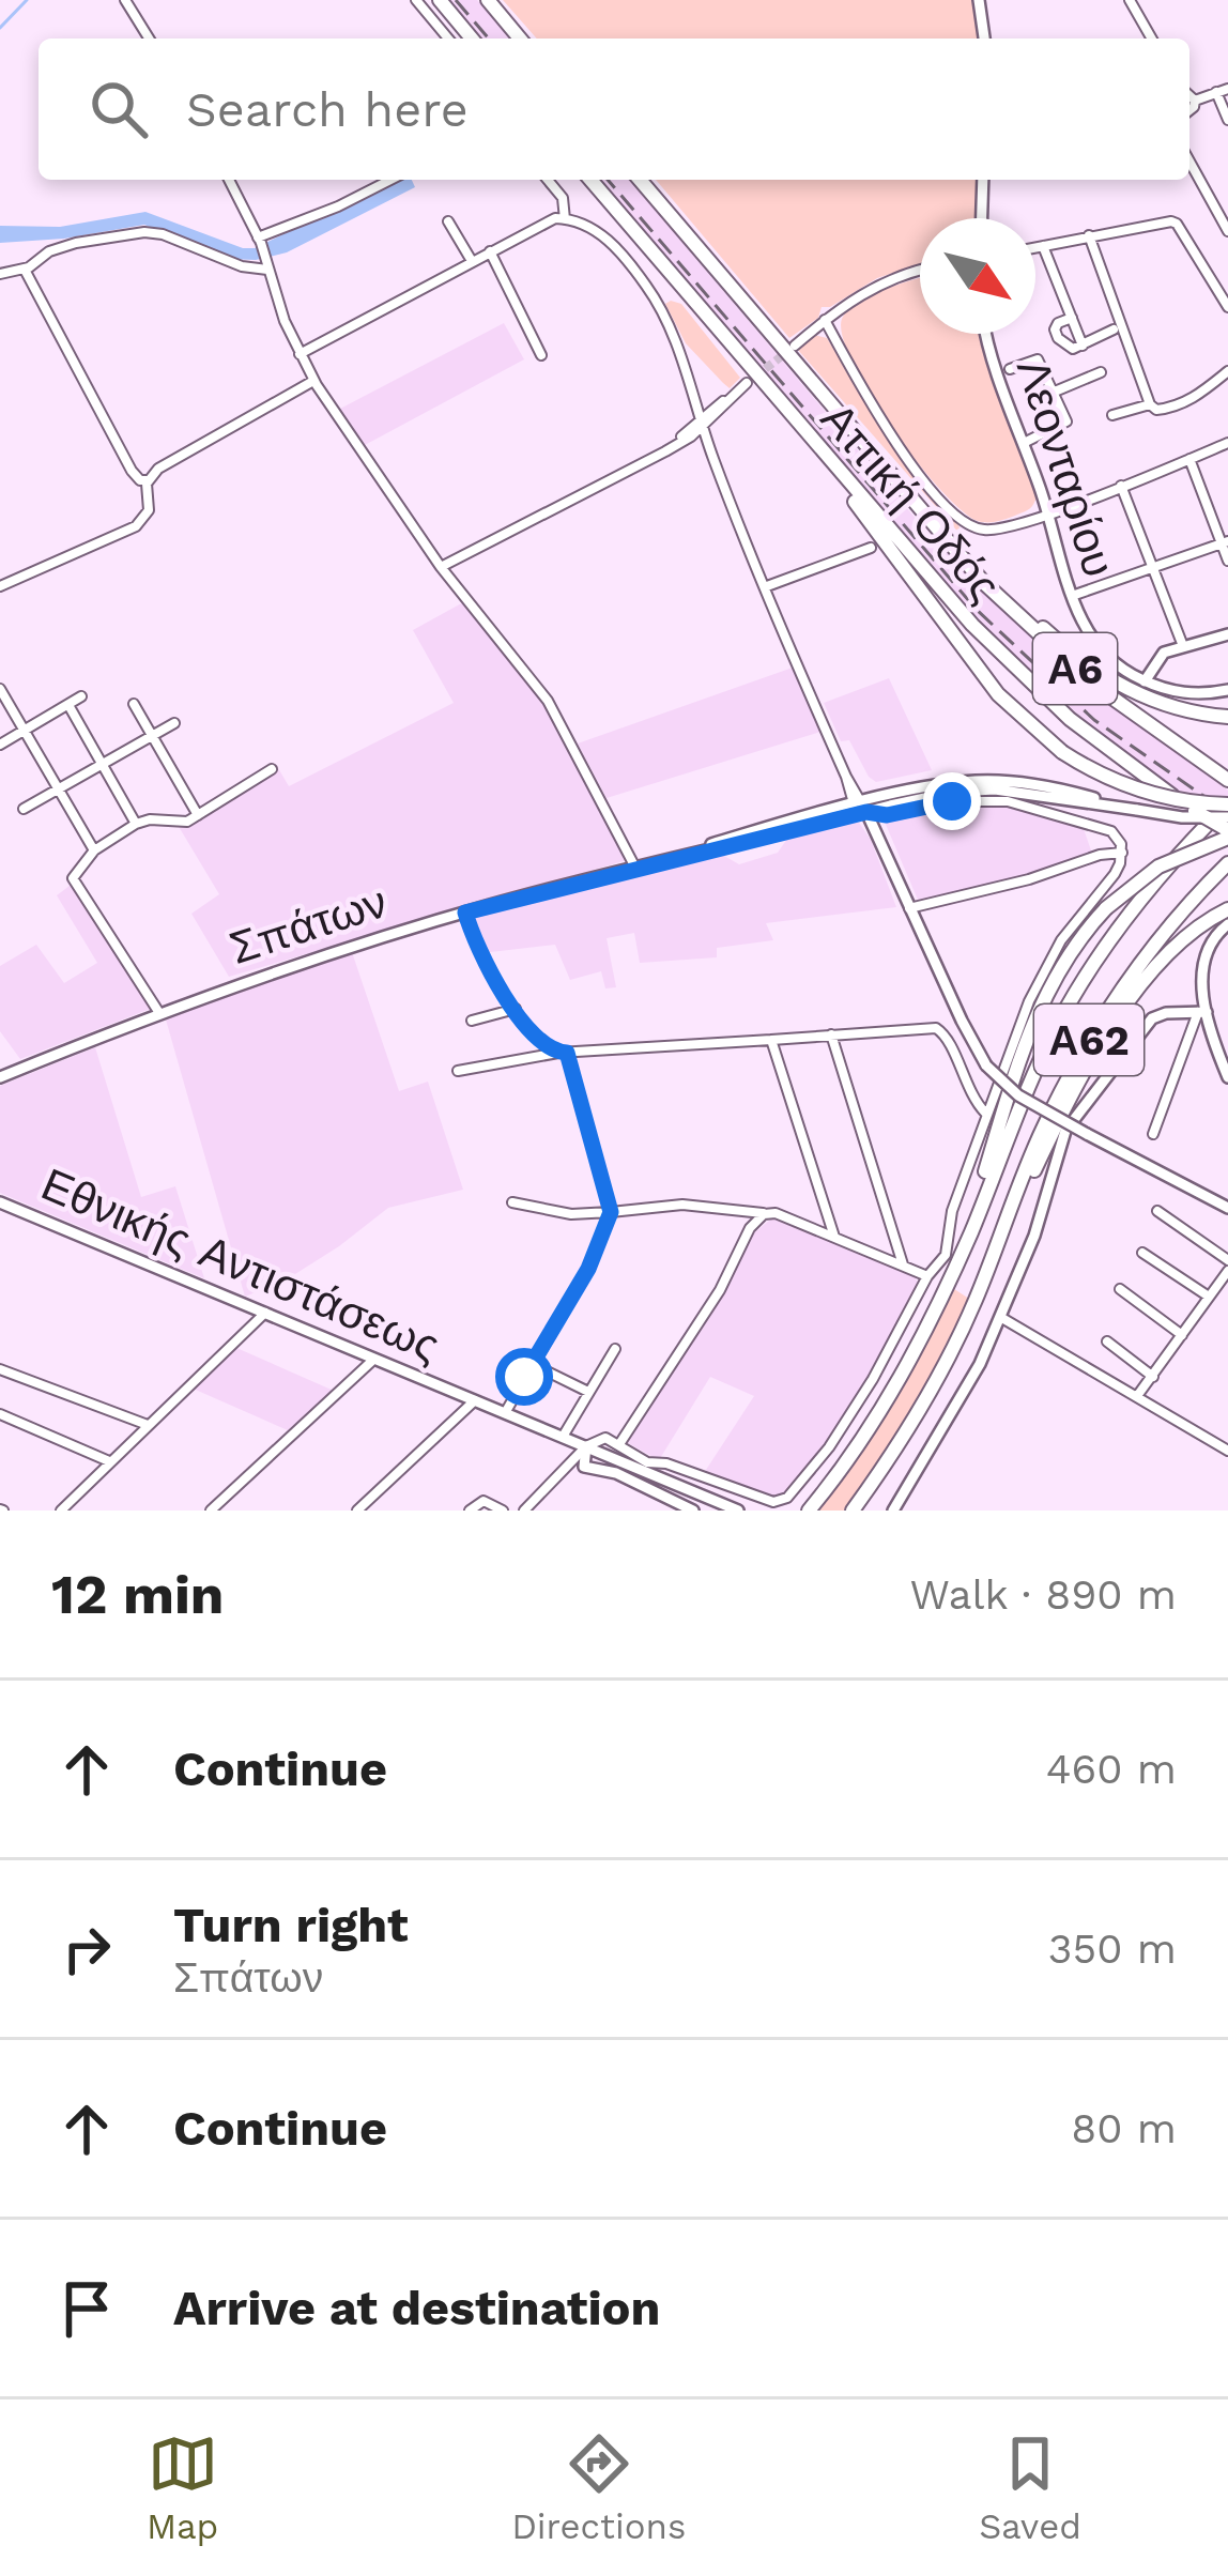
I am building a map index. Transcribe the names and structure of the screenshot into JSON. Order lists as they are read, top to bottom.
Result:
{
  "streets": {
    "highway": ["Αττική Οδός", "Α6", "Α62"],
    "street": ["Λεονταρίου", "Σπάτων", "Εθνικής Αντιστάσεως"]
  },
  "north": "bottom right",
  "page": {
    "search": "Search here",
    "heading": ["12 min", "Walk · 890 m"],
    "list": [
      ["Continue", "460 m"],
      ["Turn right", "Σπάτων", "350 m"],
      ["Continue", "80 m"],
      "Arrive at destination"
    ],
    "nav": ["Map", "Directions", "Saved"]
  }
}
